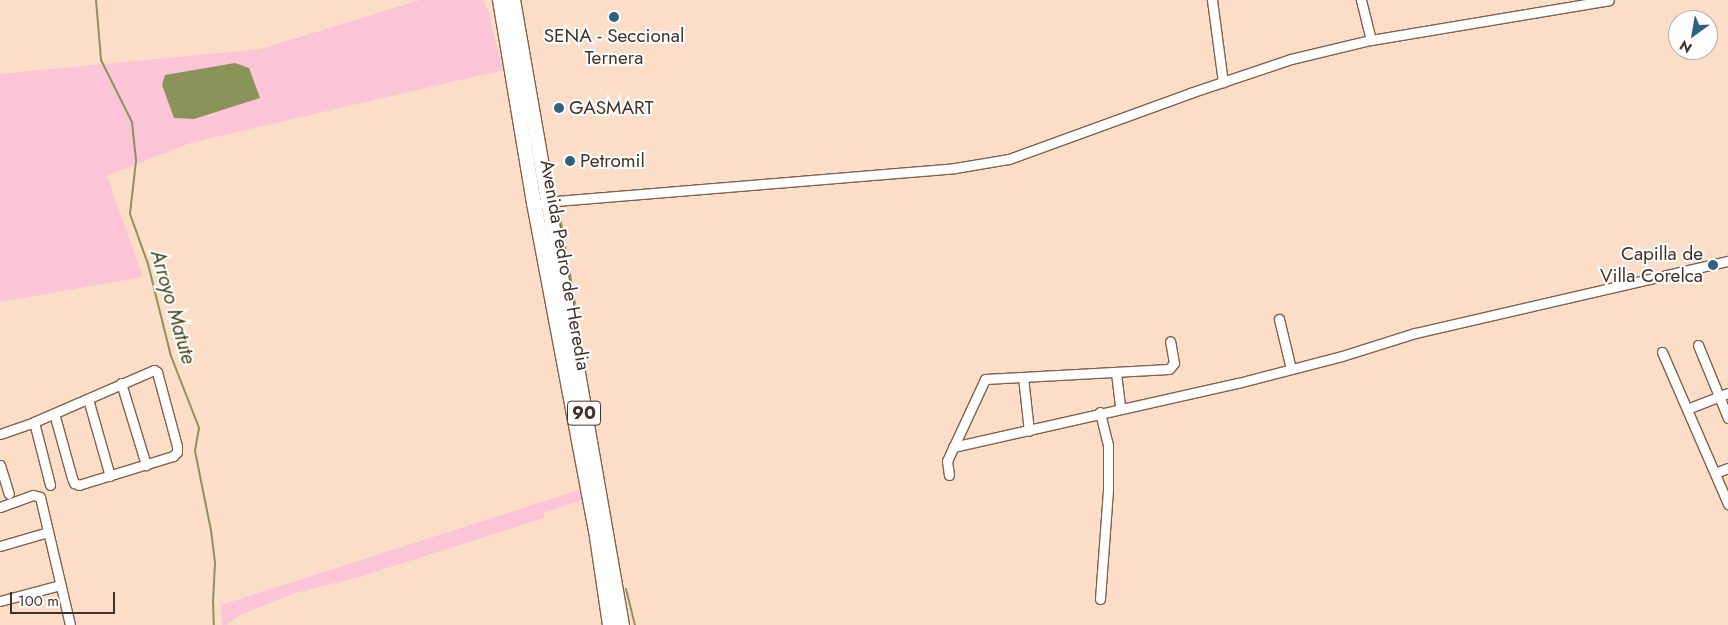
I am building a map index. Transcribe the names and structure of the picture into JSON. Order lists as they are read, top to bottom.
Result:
{
  "streets": {
    "highway": ["Avenida Pedro de Heredia", "90"]
  },
  "water": ["Arroyo Matute"],
  "places": [
    "SENA - Seccional Ternera",
    "GASMART",
    "Petromil",
    "Capilla de Villa Corelca"
  ],
  "scale_bar": "100 m",
  "north": "bottom left"
}
